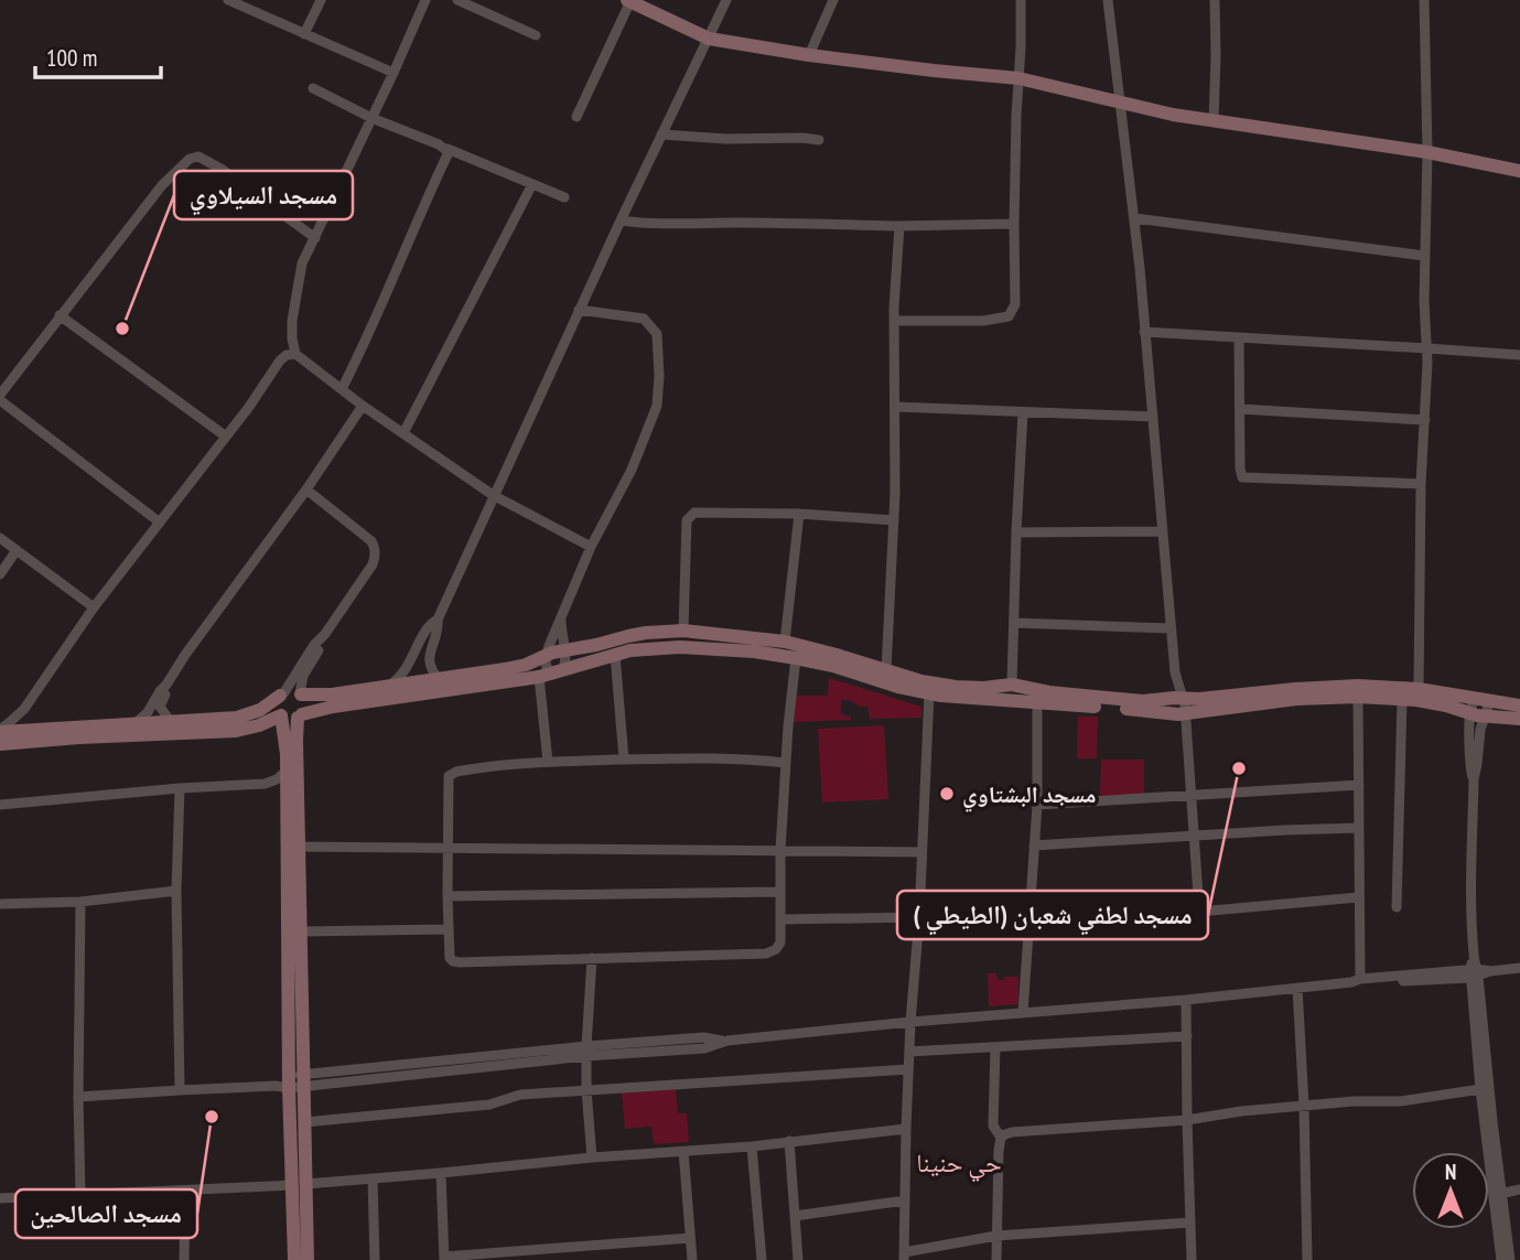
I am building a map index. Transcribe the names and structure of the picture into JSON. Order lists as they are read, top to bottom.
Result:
{
  "districts": ["حي حنينا"],
  "places": [
    "مسجد السيلاوي",
    "مسجد لطفي شعبان (الطيطي )",
    "مسجد البشتاوي",
    "مسجد الصالحين"
  ],
  "scale_bar": "100 m",
  "north": "top"
}
